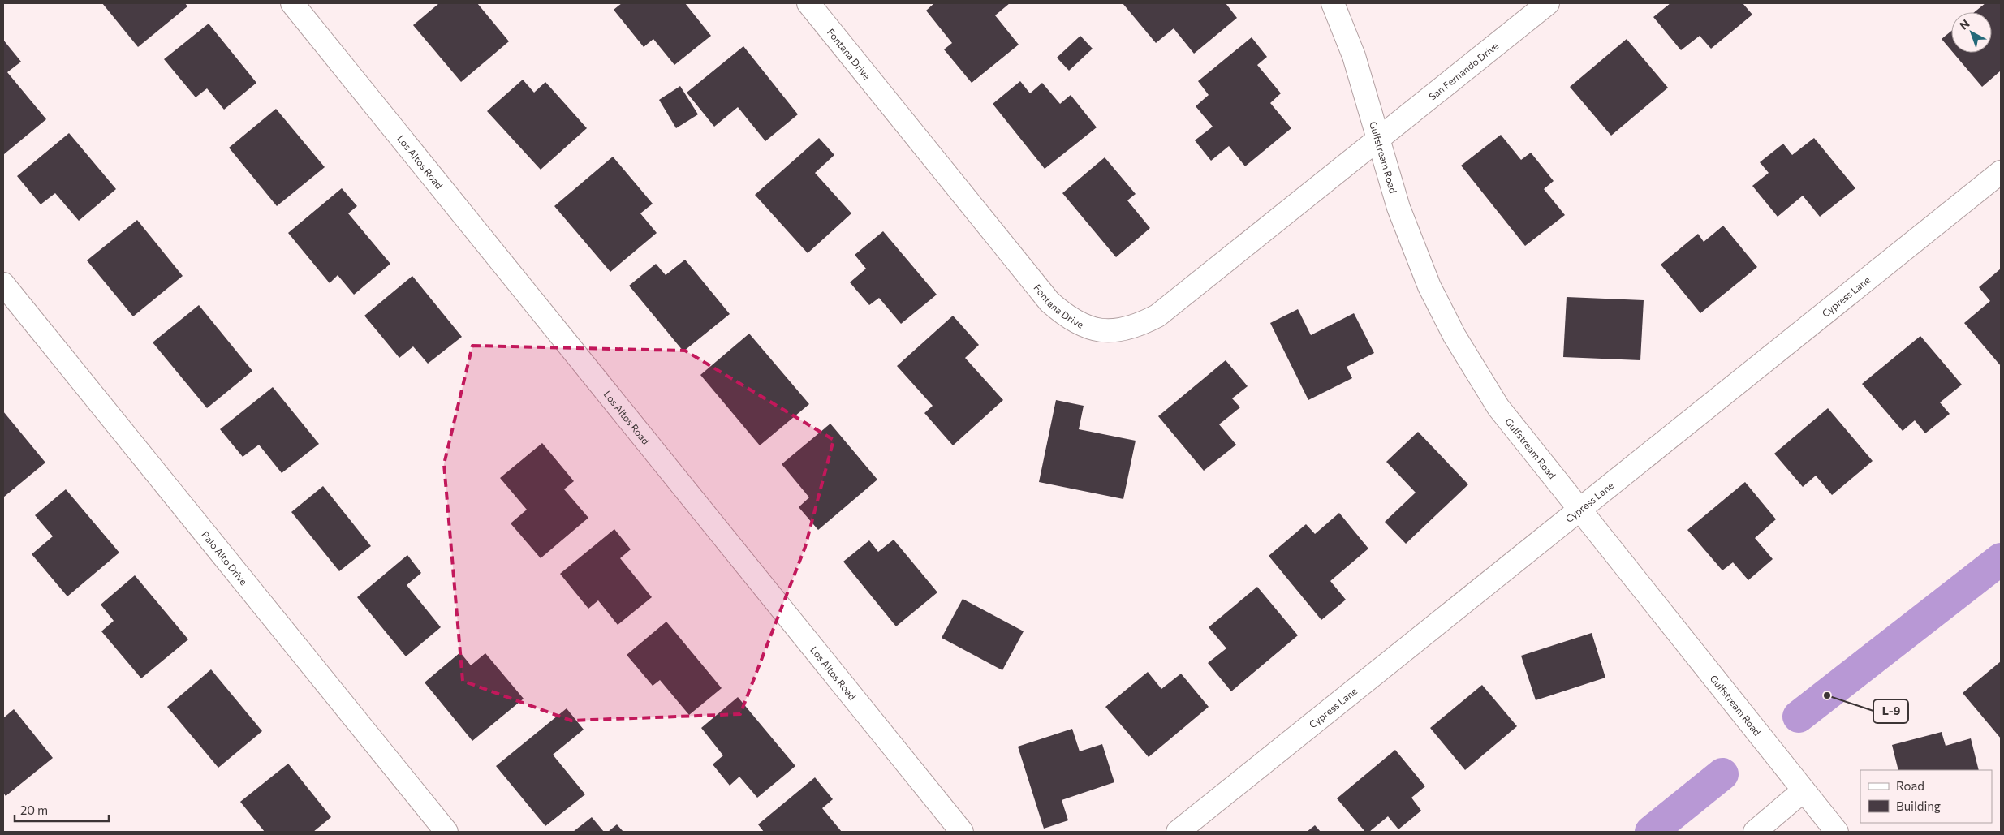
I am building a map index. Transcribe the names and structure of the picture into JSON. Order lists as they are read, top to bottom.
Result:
{
  "streets": {
    "street": [
      "Fontana Drive",
      "San Fernando Drive",
      "Gulfstream Road",
      "Los Altos Road",
      "Cypress Lane",
      "Palo Alto Drive"
    ]
  },
  "crossings": [
    ["Fontana Drive", "San Fernando Drive"],
    ["Fontana Drive", "Gulfstream Road"],
    ["San Fernando Drive", "Gulfstream Road"],
    ["Gulfstream Road", "Cypress Lane"]
  ],
  "places": ["L-9"],
  "legend": ["Road", "Building"],
  "scale_bar": "20 m",
  "north": "top left"
}
